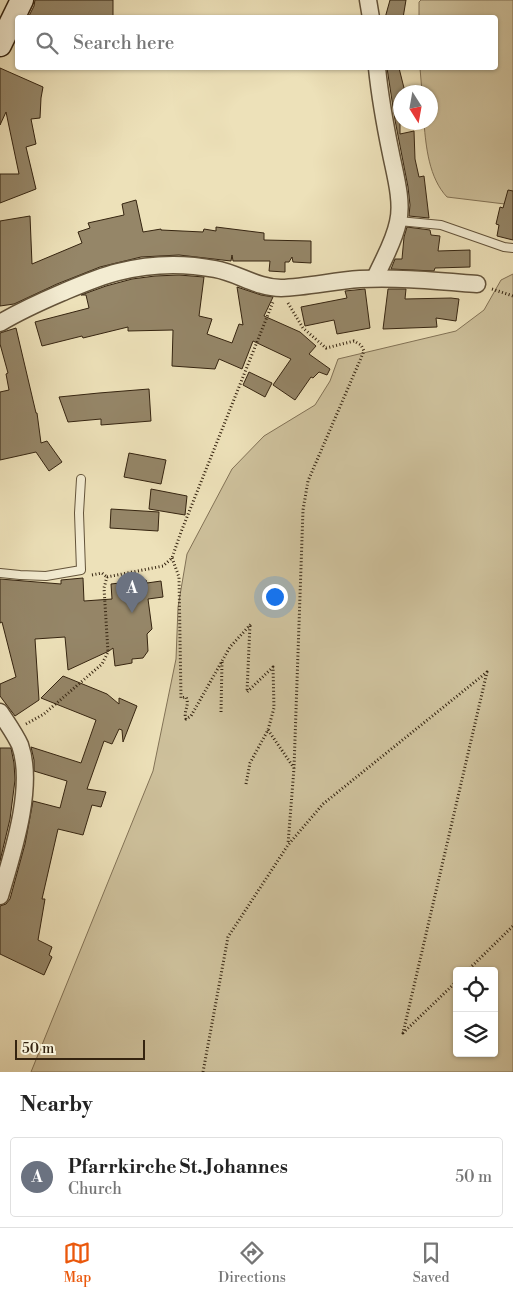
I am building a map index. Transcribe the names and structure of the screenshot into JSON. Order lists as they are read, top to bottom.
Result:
{
  "scale_bar": "50 m",
  "north": "bottom",
  "page": {
    "search": "Search here",
    "pins": "A",
    "scale": "50 m",
    "heading": "Nearby",
    "list": [
      {
        "mark": "A",
        "name": "Pfarrkirche St. Johannes",
        "note": "Church",
        "value": "50 m"
      }
    ],
    "nav": ["Map", "Directions", "Saved"]
  }
}
